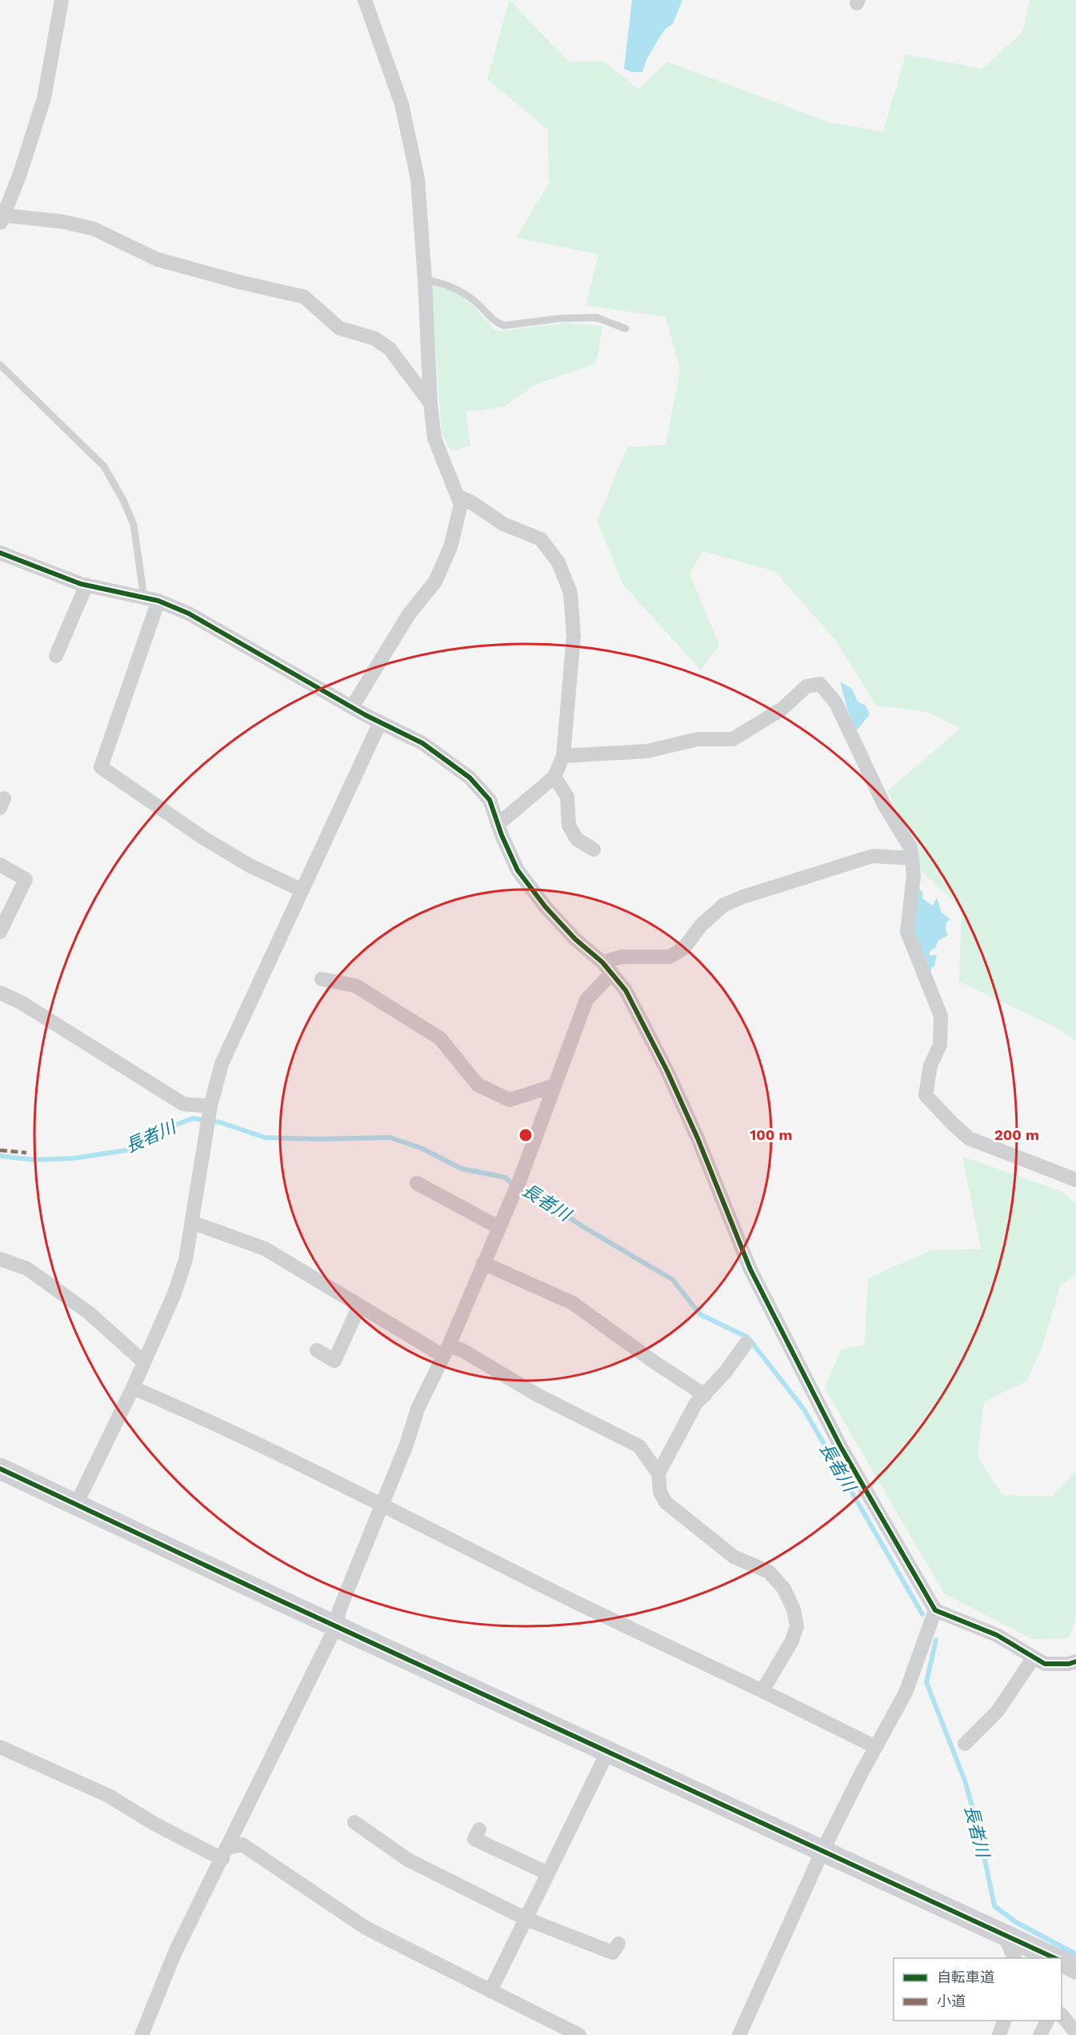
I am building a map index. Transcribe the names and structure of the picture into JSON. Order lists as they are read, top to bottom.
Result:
{
  "water": ["長者川"],
  "legend": ["自転車道", "小道"],
  "rings": ["100 m", "200 m"]
}
